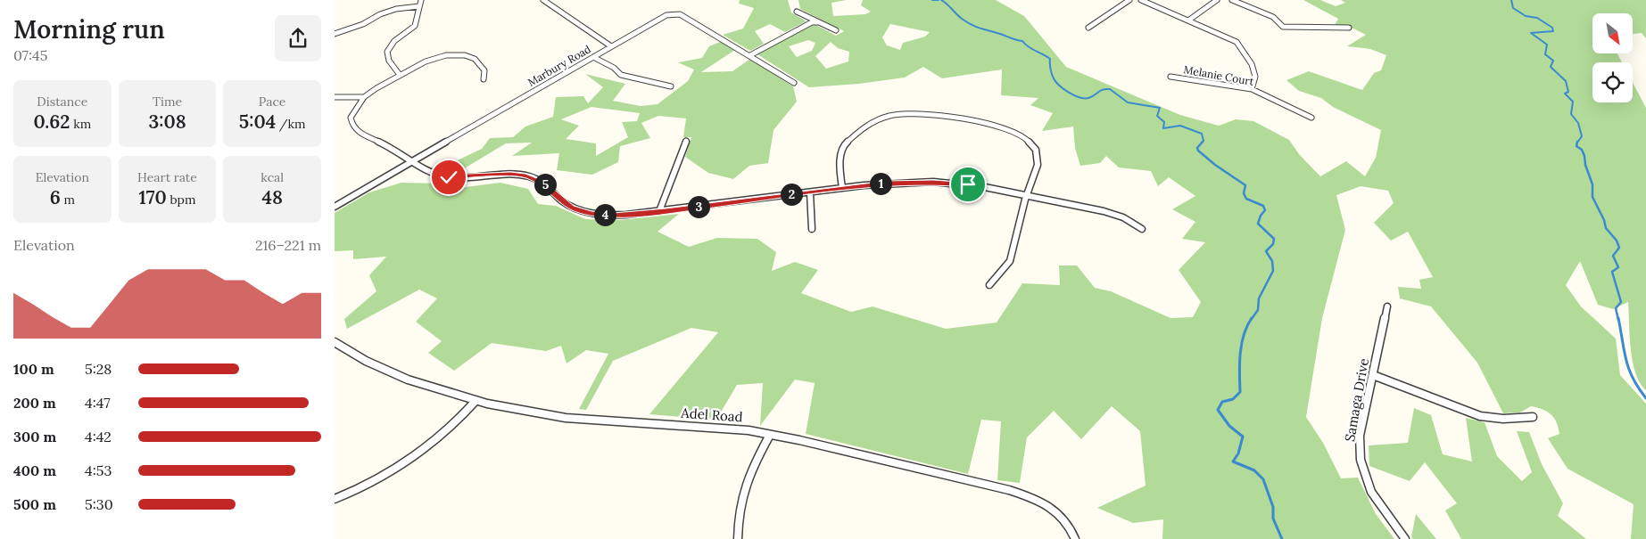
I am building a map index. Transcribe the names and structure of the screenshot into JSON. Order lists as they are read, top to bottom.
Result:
{
  "streets": {
    "street": [
      "Marbury Road",
      "Melanie Court",
      "Samaga Drive",
      "Adel Road"
    ]
  },
  "north": "bottom right",
  "page": {
    "heading": ["Morning run", "07:45"],
    "stats": [
      ["Distance", "0.62 km"],
      ["Time", "3:08"],
      ["Pace", "5:04 /km"],
      ["Elevation", "6 m"],
      ["Heart rate", "170 bpm"],
      ["kcal", "48"]
    ],
    "pins": [
      "1",
      "5",
      "2",
      "3",
      "4"
    ],
    "chart": ["Elevation", "216–221 m"],
    "list": [
      {
        "name": "100 m",
        "note": "5:28"
      },
      {
        "name": "200 m",
        "note": "4:47"
      },
      {
        "name": "300 m",
        "note": "4:42"
      },
      {
        "name": "400 m",
        "note": "4:53"
      },
      {
        "name": "500 m",
        "note": "5:30"
      }
    ]
  }
}
